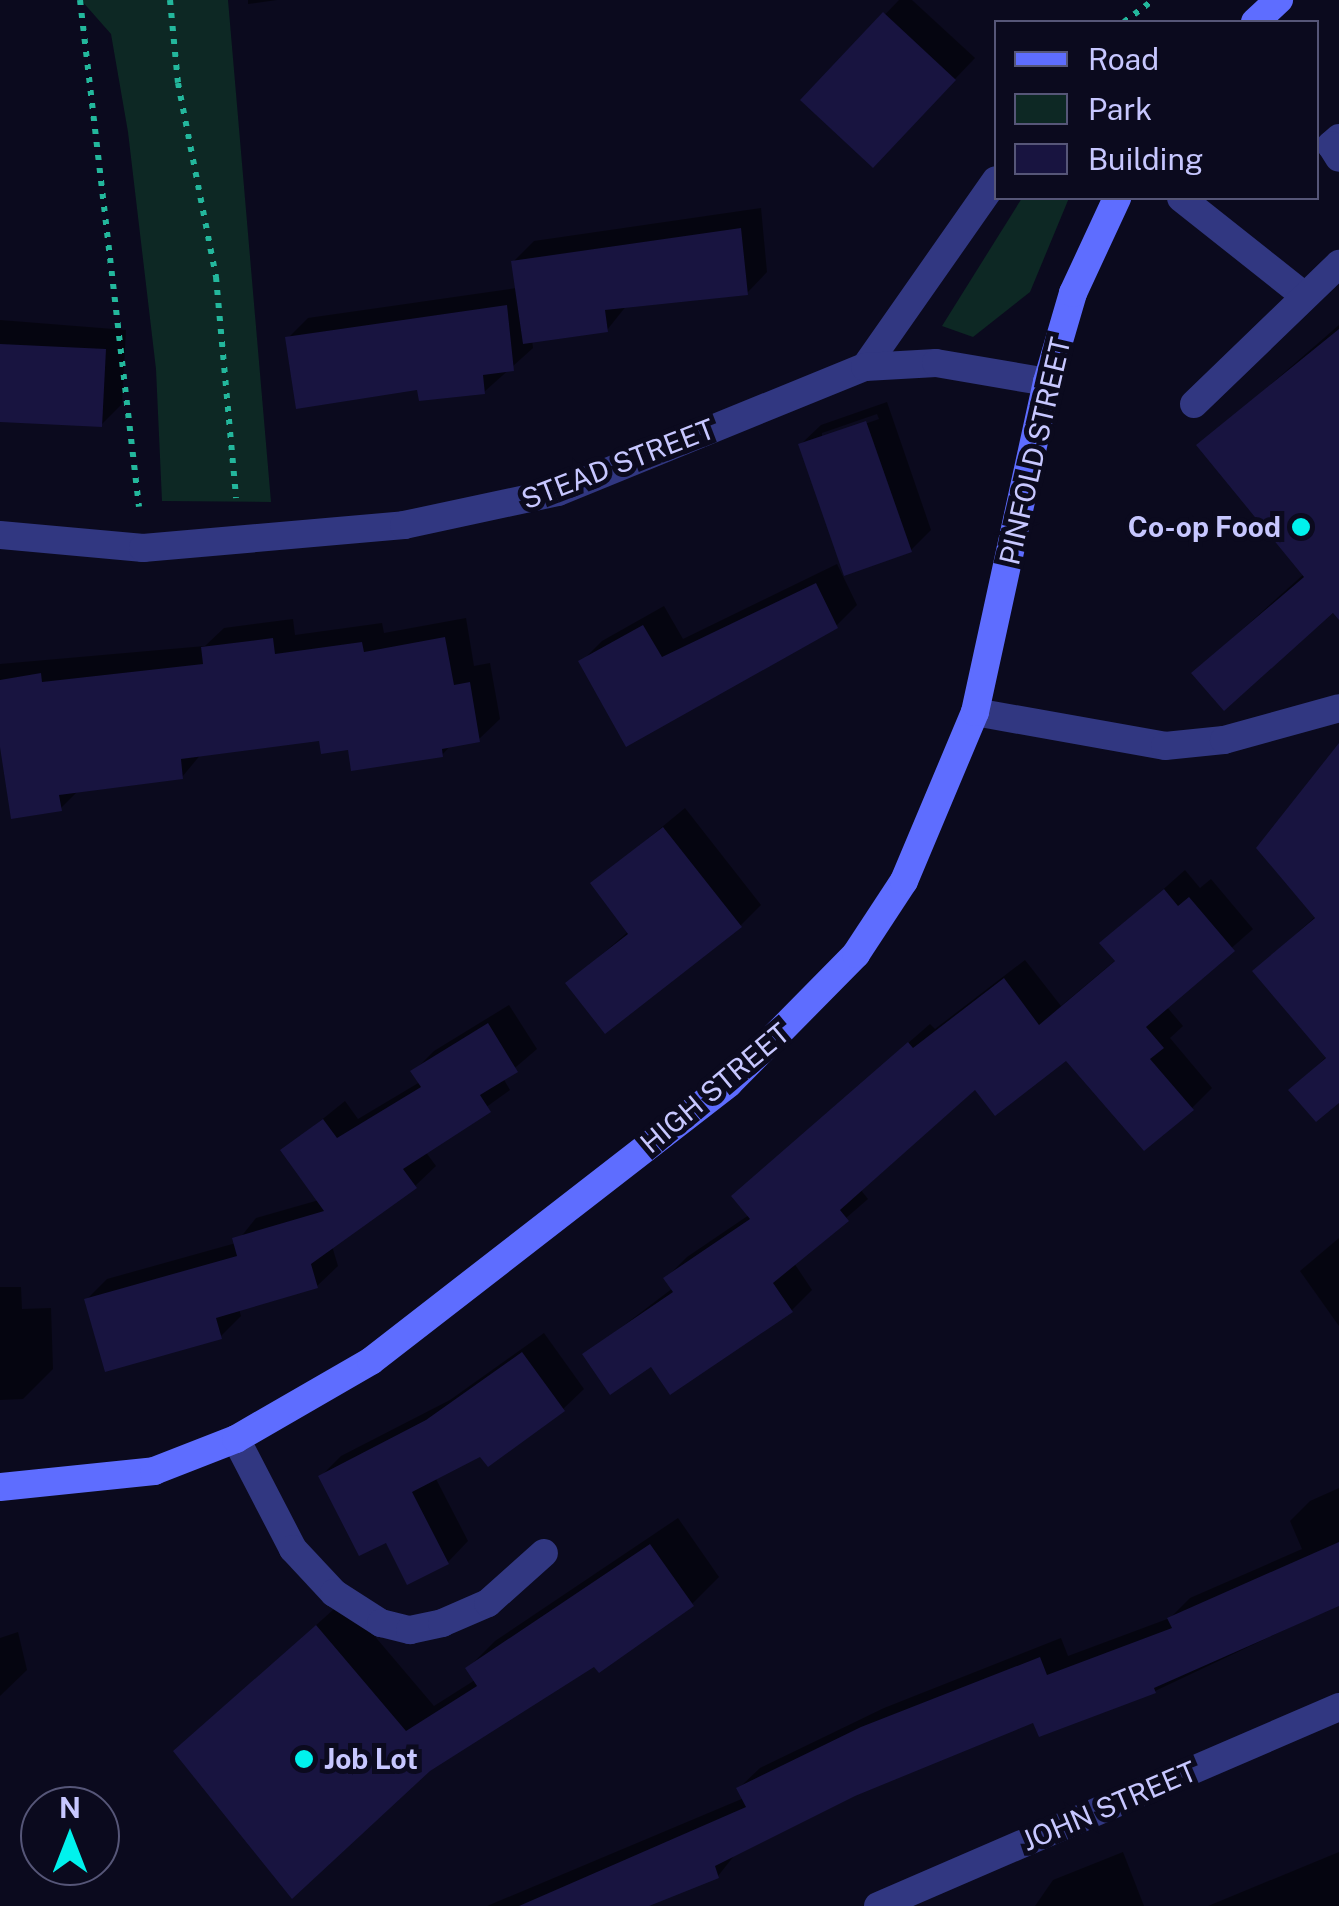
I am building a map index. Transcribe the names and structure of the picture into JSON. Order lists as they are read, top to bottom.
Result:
{
  "streets": {
    "main road": ["PINFOLD STREET", "HIGH STREET"],
    "street": ["STEAD STREET", "JOHN STREET"]
  },
  "crossings": [
    ["PINFOLD STREET", "STEAD STREET"],
    ["PINFOLD STREET", "HIGH STREET"]
  ],
  "places": ["Co-op Food", "Job Lot"],
  "legend": ["Road", "Park", "Building"],
  "north": "top"
}
